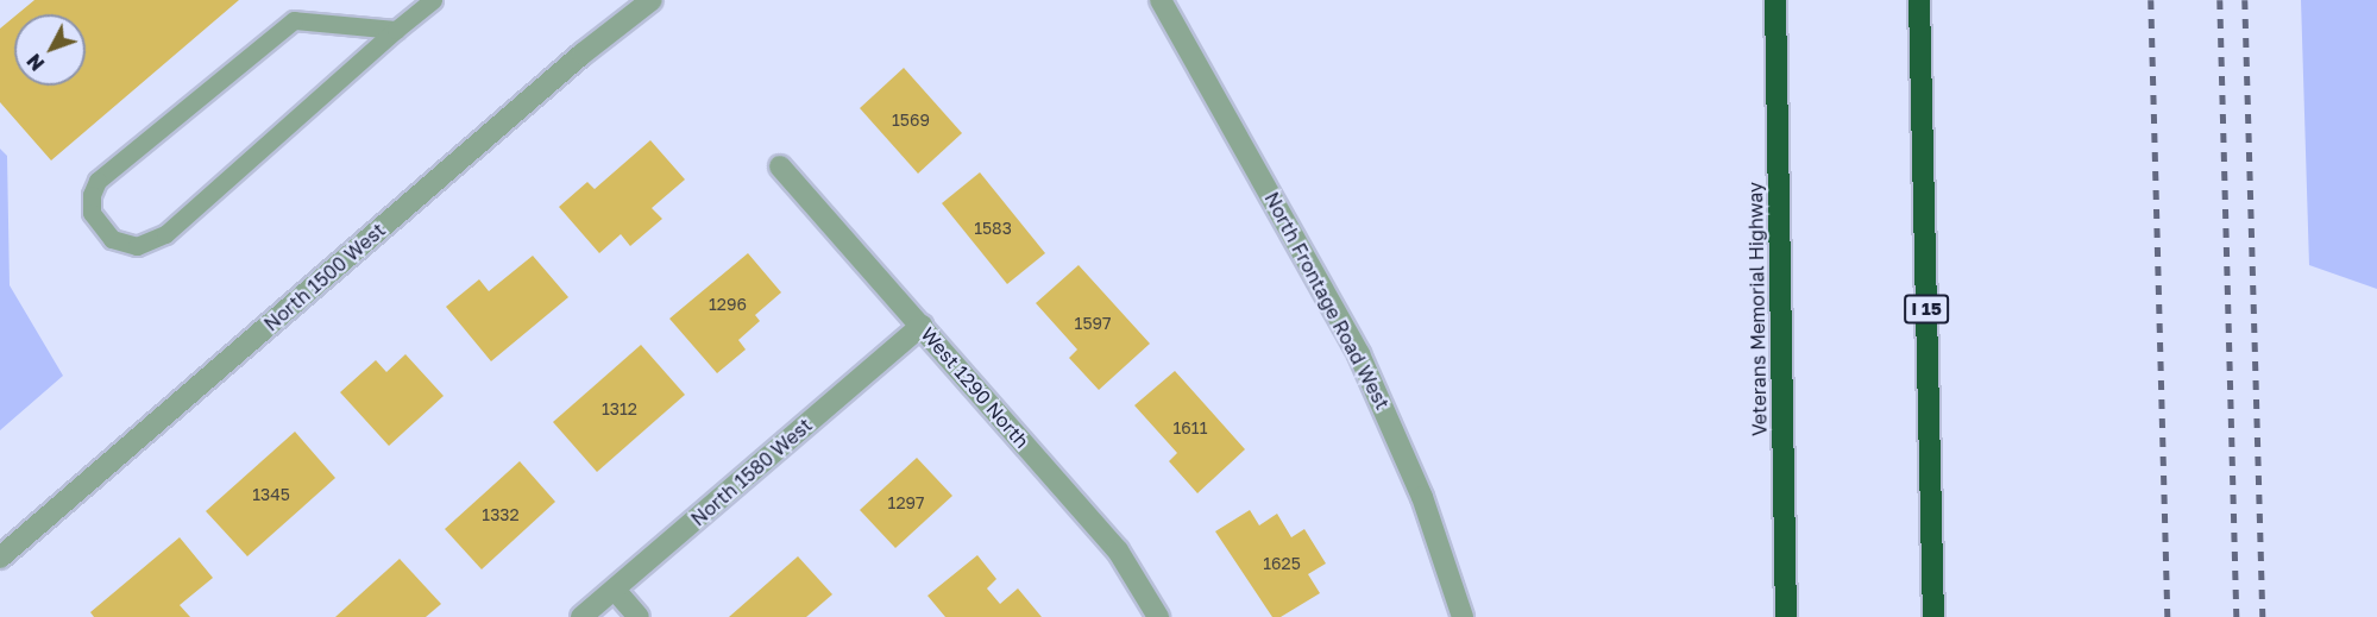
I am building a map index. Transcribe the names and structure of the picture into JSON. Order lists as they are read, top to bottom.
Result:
{
  "streets": {
    "highway": ["Veterans Memorial Highway", "I 15"],
    "street": [
      "North 1500 West",
      "North Frontage Road West",
      "West 1290 North",
      "North 1580 West"
    ]
  },
  "crossings": [
    ["West 1290 North", "North 1580 West"]
  ],
  "house_numbers": [
    "1569",
    "1583",
    "1296",
    "1597",
    "1312",
    "1611",
    "1345",
    "1297",
    "1332",
    "1625"
  ],
  "north": "bottom left"
}
